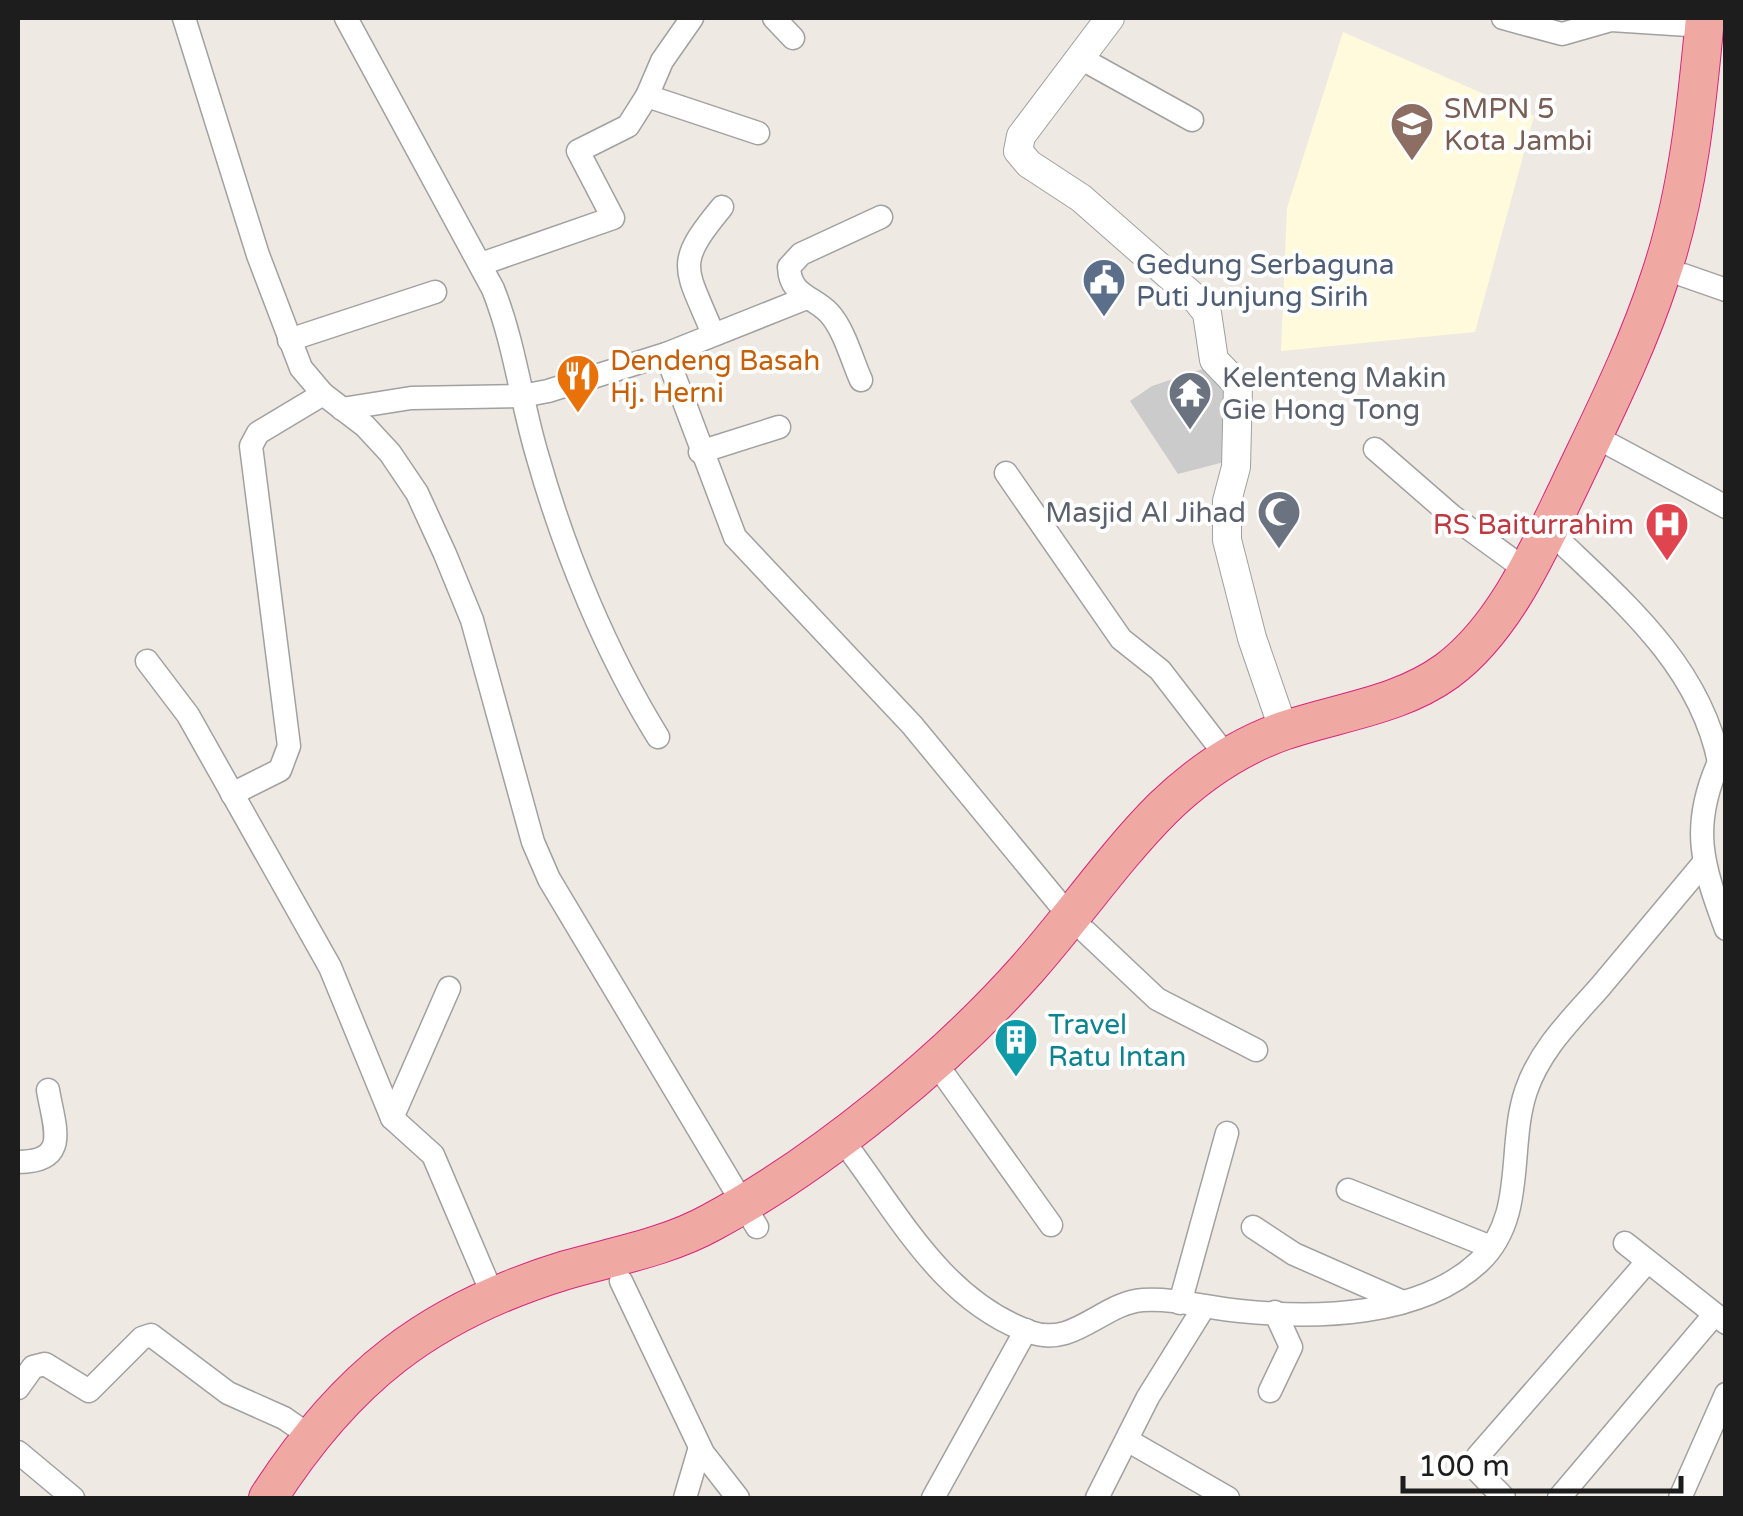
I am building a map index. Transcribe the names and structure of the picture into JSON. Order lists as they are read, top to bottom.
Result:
{
  "places": {
    "school or university": ["SMPN 5 Kota Jambi"],
    "public building": ["Gedung Serbaguna Puti Junjung Sirih"],
    "restaurant": ["Dendeng Basah Hj. Herni"],
    "temple": ["Kelenteng Makin Gie Hong Tong"],
    "mosque": ["Masjid Al Jihad"],
    "hospital": ["RS Baiturrahim"],
    "building": ["Travel Ratu Intan"]
  },
  "scale_bar": "100 m"
}
